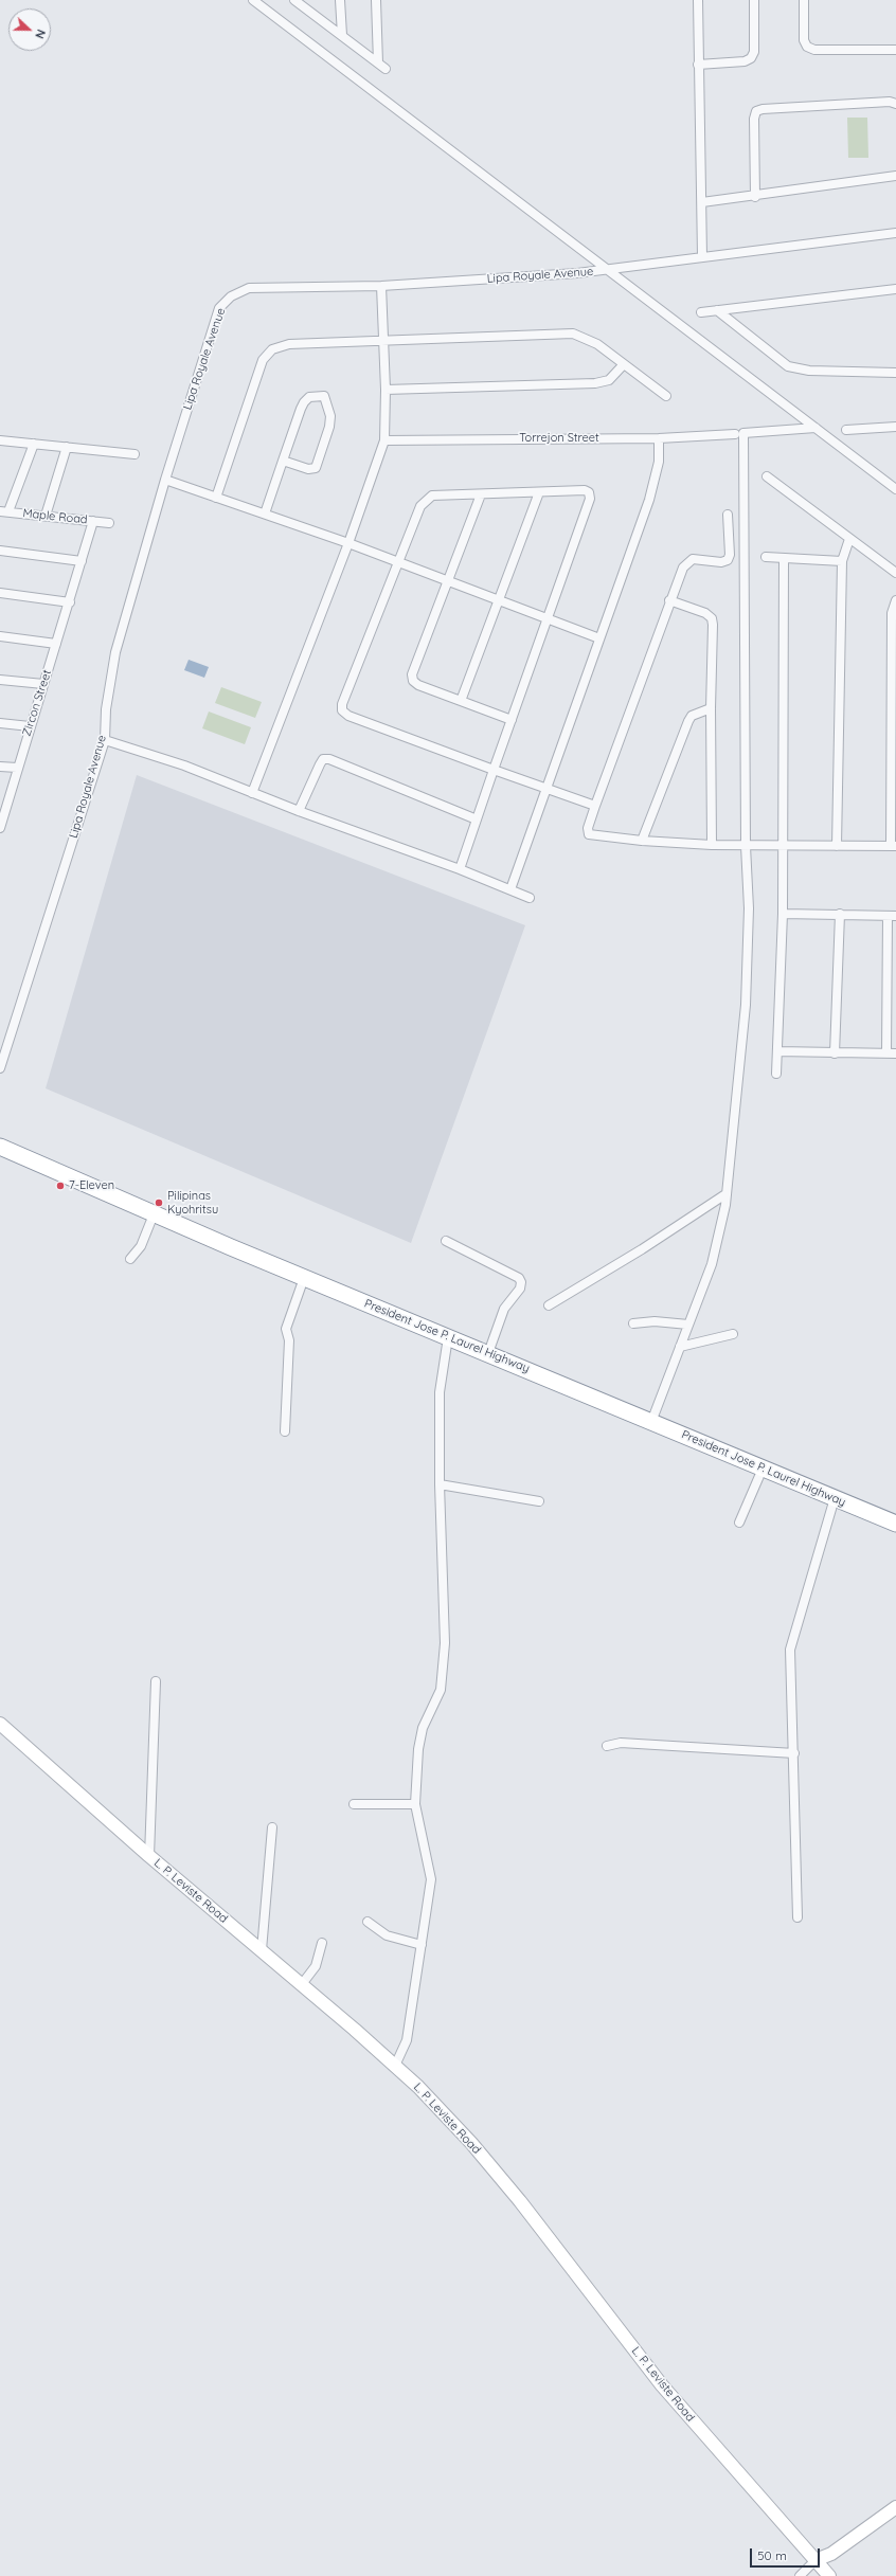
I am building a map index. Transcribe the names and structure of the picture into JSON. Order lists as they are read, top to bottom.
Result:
{
  "streets": {
    "highway": ["President Jose P. Laurel Highway"],
    "main road": ["L. P. Leviste Road"],
    "street": [
      "Lipa Royale Avenue",
      "Torrejon Street",
      "Maple Road",
      "Zircon Street"
    ]
  },
  "crossings": [
    ["Maple Road", "Zircon Street"]
  ],
  "places": ["7-Eleven", "Pilipinas Kyohritsu"],
  "scale_bar": "50 m",
  "north": "right"
}
